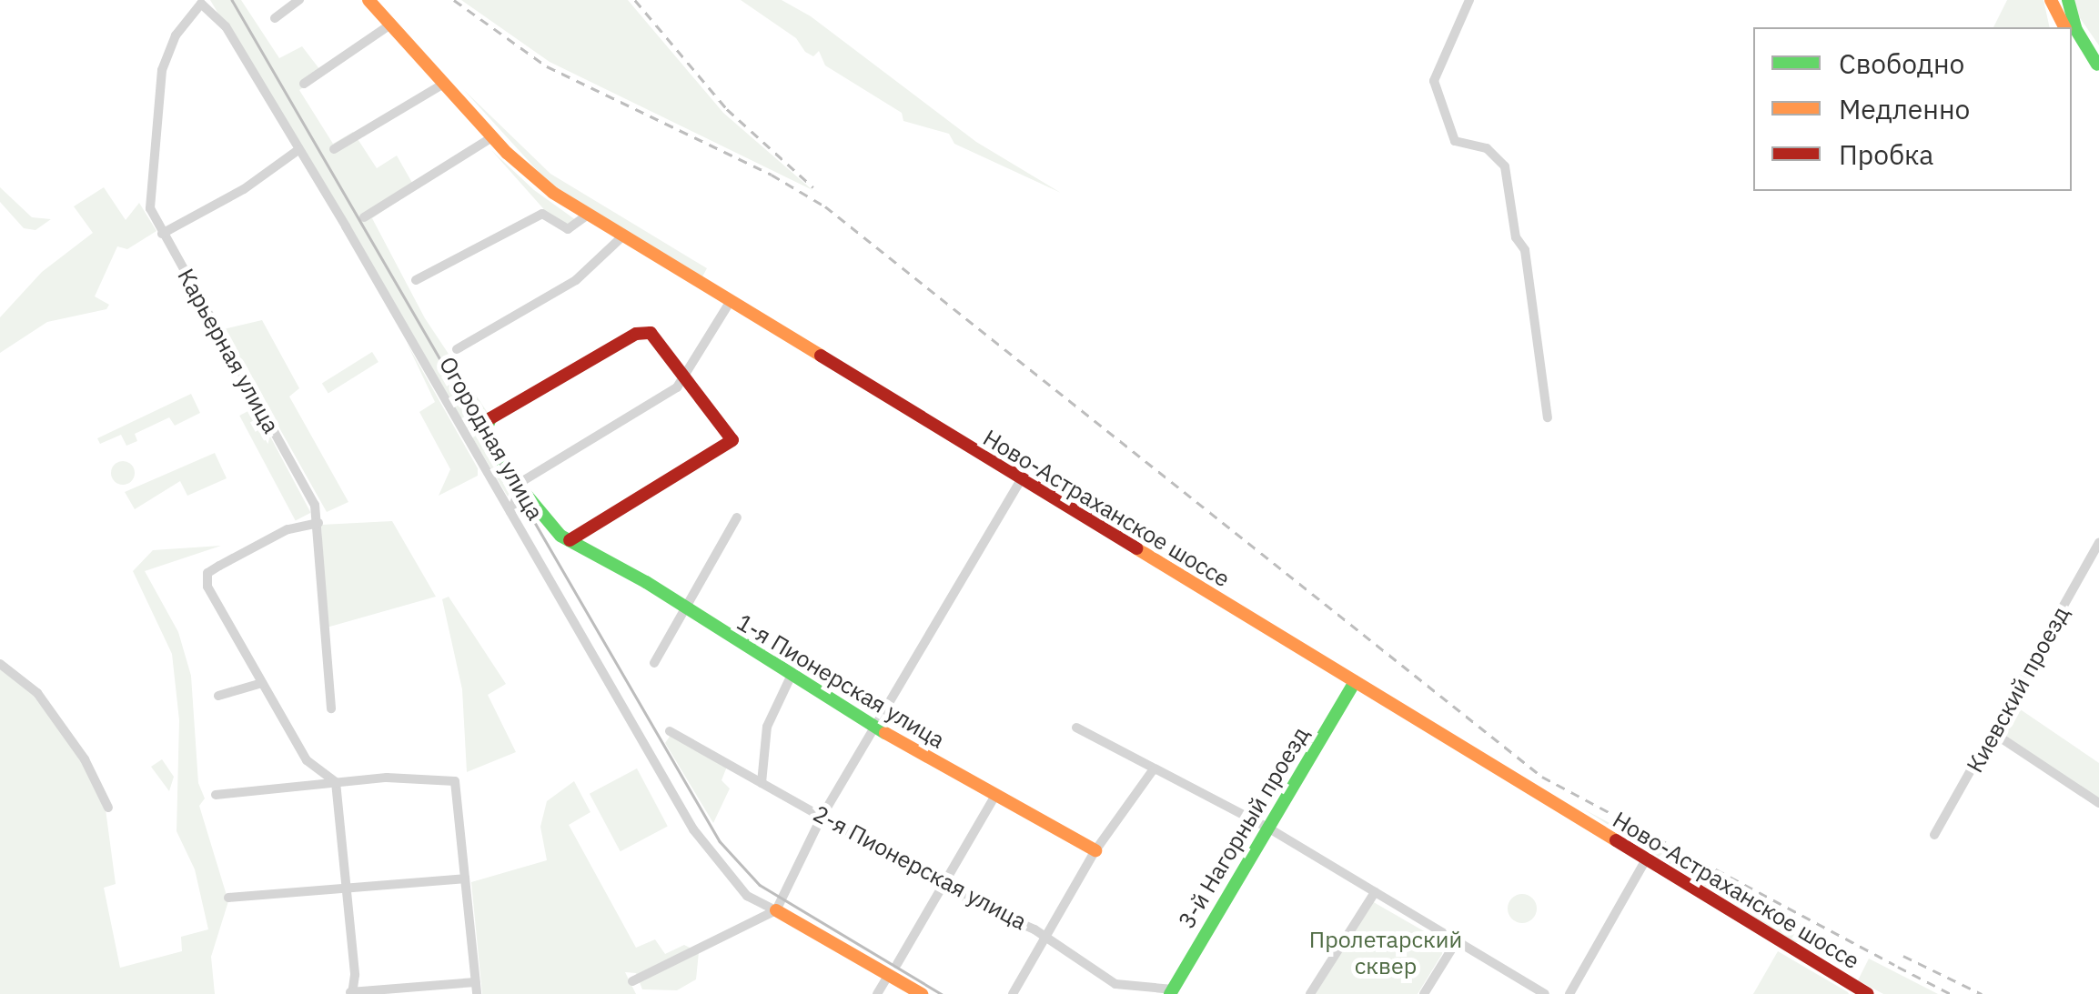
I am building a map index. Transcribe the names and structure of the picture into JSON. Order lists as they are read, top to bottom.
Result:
{
  "streets": {
    "main road": [
      "Огородная улица",
      "Ново-Астраханское шоссе",
      "1-я Пионерская улица",
      "3-й Нагорный проезд"
    ],
    "street": ["Карьерная улица", "Киевский проезд", "2-я Пионерская улица"]
  },
  "crossings": [
    ["Карьерная улица", "Огородная улица"],
    ["Ново-Астраханское шоссе", "3-й Нагорный проезд"],
    ["3-й Нагорный проезд", "2-я Пионерская улица"]
  ],
  "parks": ["Пролетарский сквер"],
  "legend": ["Свободно", "Медленно", "Пробка"]
}
